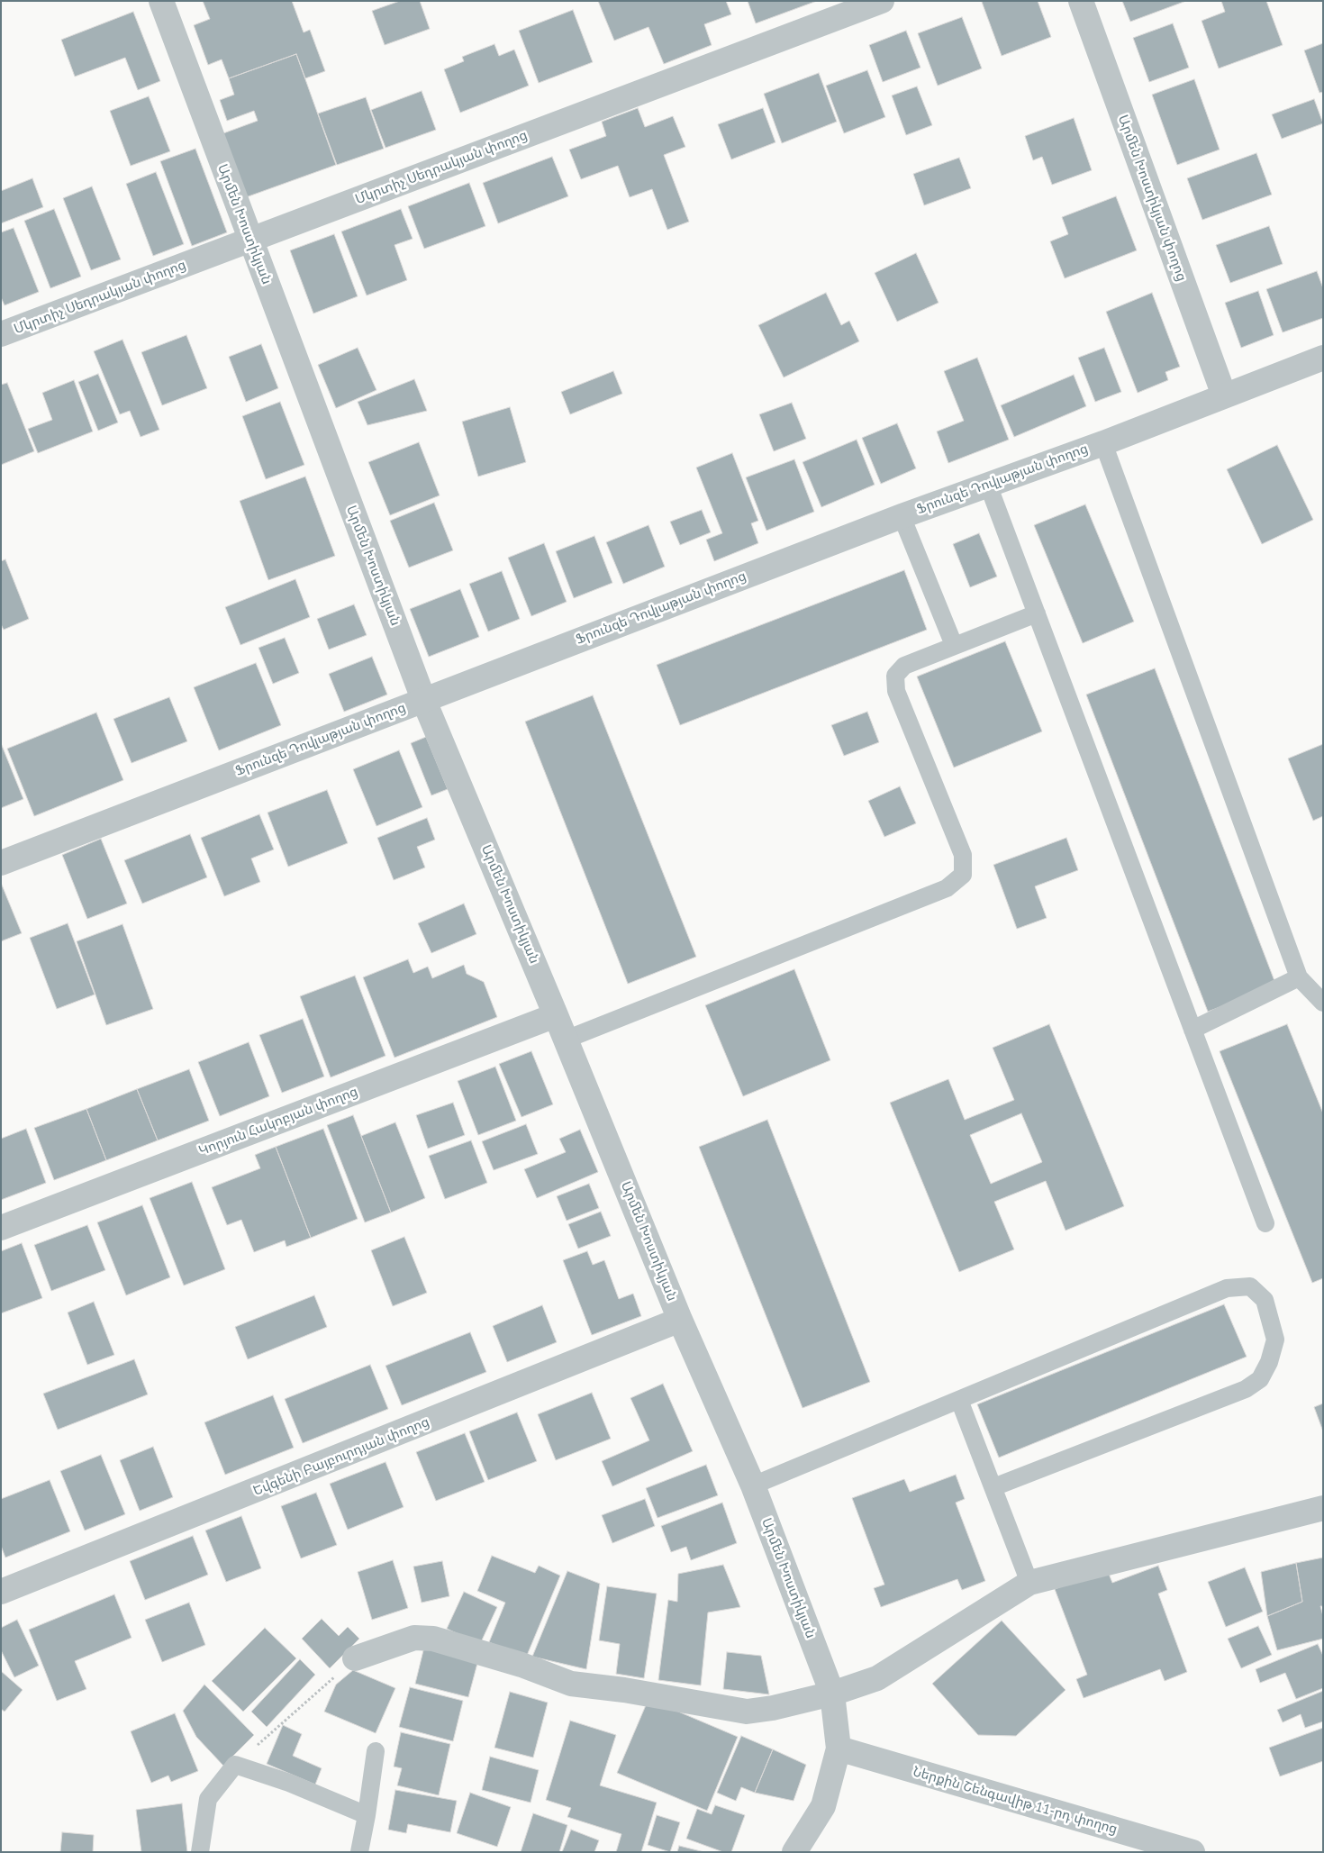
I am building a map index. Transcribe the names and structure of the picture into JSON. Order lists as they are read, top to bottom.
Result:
{
  "streets": {
    "street": [
      "Մկրտիչ Սեդրակյան փողոց",
      "Արմեն Խոստիկյան փողոց",
      "Արմեն Խոստիկյան",
      "Ֆրունզե Դովլաթյան փողոց",
      "Կորյուն Հակոբյան փողոց",
      "Եվգենի Բայբուրդյան փողոց",
      "Ներքին Շենգավիթ 11-րդ փողոց"
    ]
  },
  "crossings": [
    ["Մկրտիչ Սեդրակյան փողոց", "Արմեն Խոստիկյան"],
    ["Արմեն Խոստիկյան փողոց", "Ֆրունզե Դովլաթյան փողոց"],
    ["Արմեն Խոստիկյան", "Ֆրունզե Դովլաթյան փողոց"],
    ["Արմեն Խոստիկյան", "Կորյուն Հակոբյան փողոց"],
    ["Արմեն Խոստիկյան", "Եվգենի Բայբուրդյան փողոց"],
    ["Արմեն Խոստիկյան", "Ներքին Շենգավիթ 11-րդ փողոց"]
  ]
}
